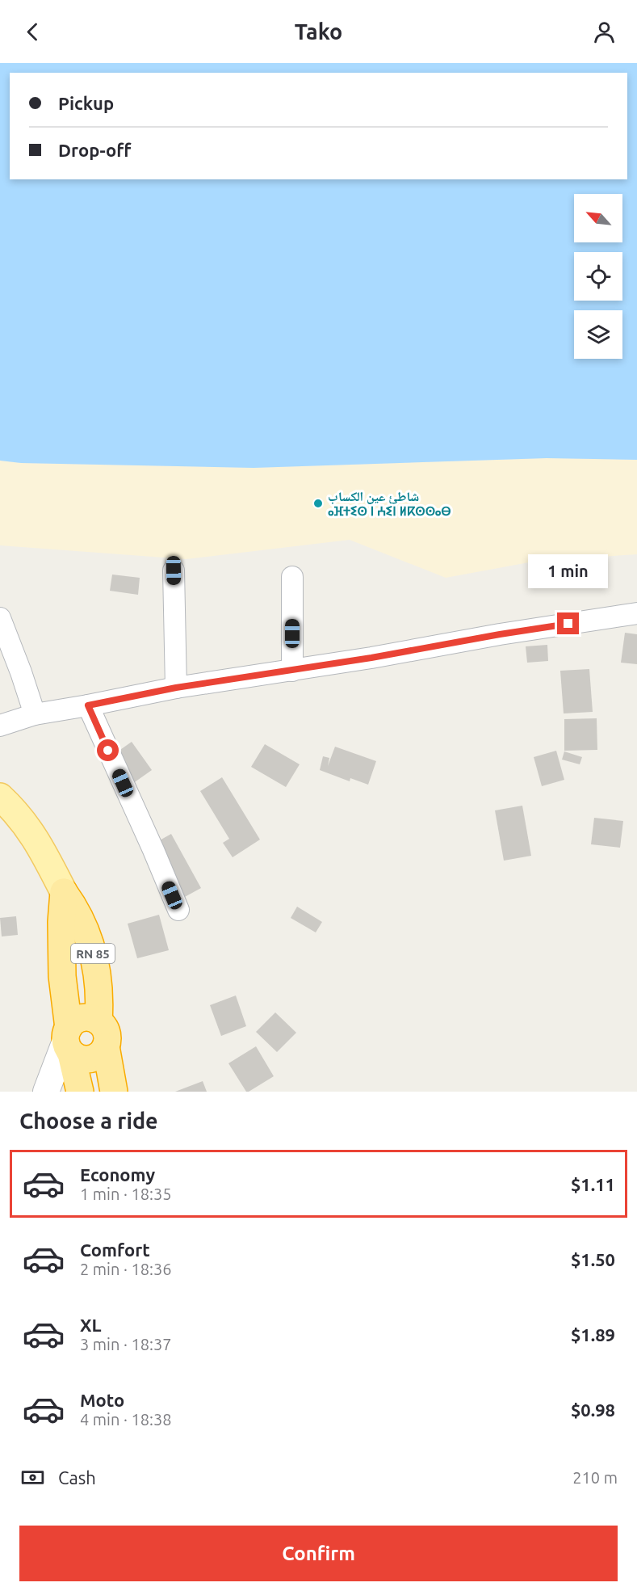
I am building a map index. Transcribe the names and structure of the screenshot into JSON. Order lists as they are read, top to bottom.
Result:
{
  "streets": {
    "highway": ["RN 85"]
  },
  "places": ["شاطئ عين الكساب ⴰⴼⵜⵉⵙ ⵏ ⵄⵉⵏ ⵍⴽⵙⵙⴰⴱ"],
  "north": "top left",
  "page": {
    "header": "Tako",
    "banner": ["Pickup", "Drop-off"],
    "bubble": "1 min",
    "heading": "Choose a ride",
    "list": [
      {
        "name": "Economy",
        "note": "1 min · 18:35",
        "value": "$1.11"
      },
      {
        "name": "Comfort",
        "note": "2 min · 18:36",
        "value": "$1.50"
      },
      {
        "name": "XL",
        "note": "3 min · 18:37",
        "value": "$1.89"
      },
      {
        "name": "Moto",
        "note": "4 min · 18:38",
        "value": "$0.98"
      }
    ],
    "pay": ["Cash", "210 m"],
    "buttons": "Confirm"
  }
}
